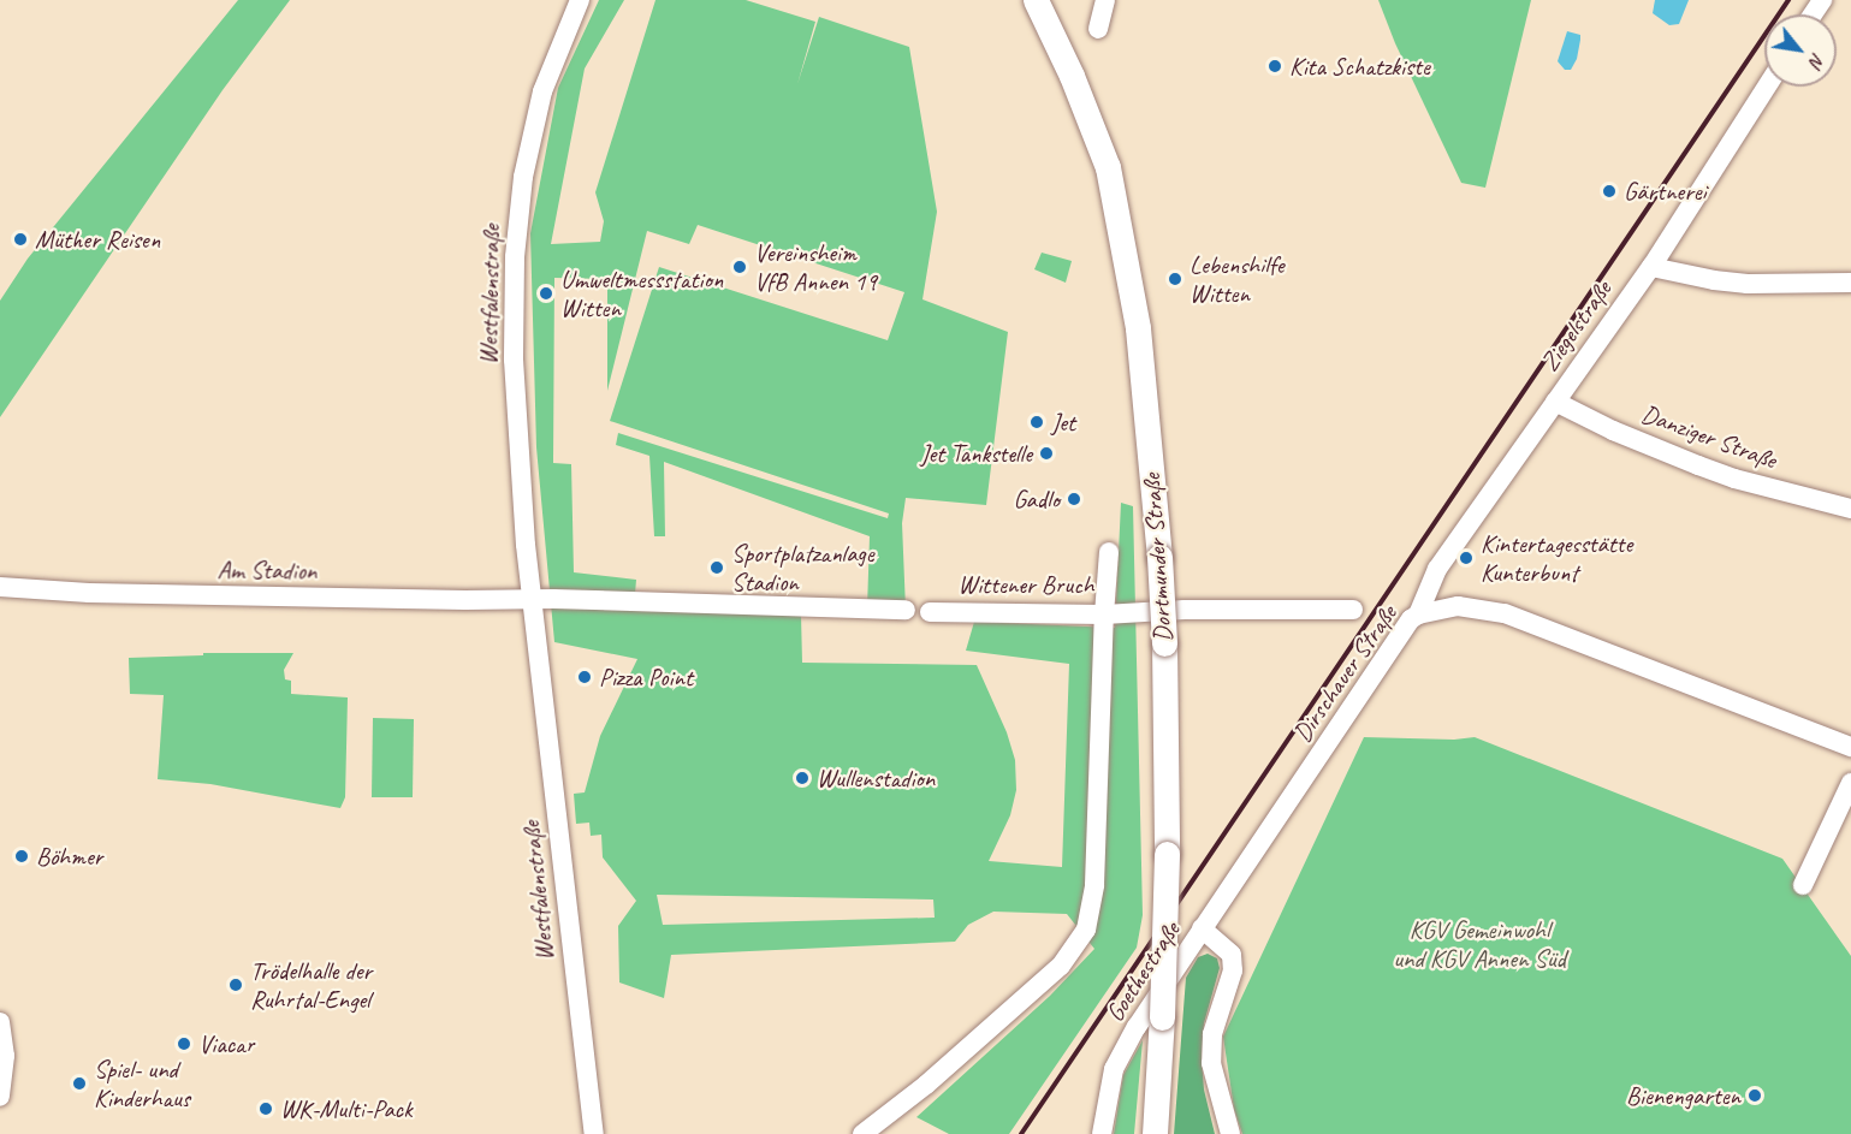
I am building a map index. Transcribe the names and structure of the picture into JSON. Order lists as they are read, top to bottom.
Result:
{
  "streets": {
    "main road": ["Dortmunder Straße"],
    "street": [
      "Westfalenstraße",
      "Ziegelstraße",
      "Danziger Straße",
      "Am Stadion",
      "Wittener Bruch",
      "Dirschauer Straße",
      "Goethestraße"
    ]
  },
  "crossings": [
    ["Westfalenstraße", "Am Stadion"],
    ["Ziegelstraße", "Danziger Straße"],
    ["Ziegelstraße", "Dirschauer Straße"],
    ["Dirschauer Straße", "Goethestraße"]
  ],
  "parks": ["KGV Gemeinwohl und KGV Annen Süd"],
  "places": [
    "Kita Schatzkiste",
    "Gärtnerei",
    "Müther Reisen",
    "Vereinsheim VfB Annen 19",
    "Lebenshilfe Witten",
    "Umweltmessstation Witten",
    "Jet",
    "Jet Tankstelle",
    "Gadlo",
    "Kintertagesstätte Kunterbunt",
    "Sportplatzanlage Stadion",
    "Pizza Point",
    "Wullenstadion",
    "Böhmer",
    "Trödelhalle der Ruhrtal-Engel",
    "Viacar",
    "Spiel- und Kinderhaus",
    "Bienengarten",
    "WK-Multi-Pack"
  ],
  "north": "bottom right"
}
